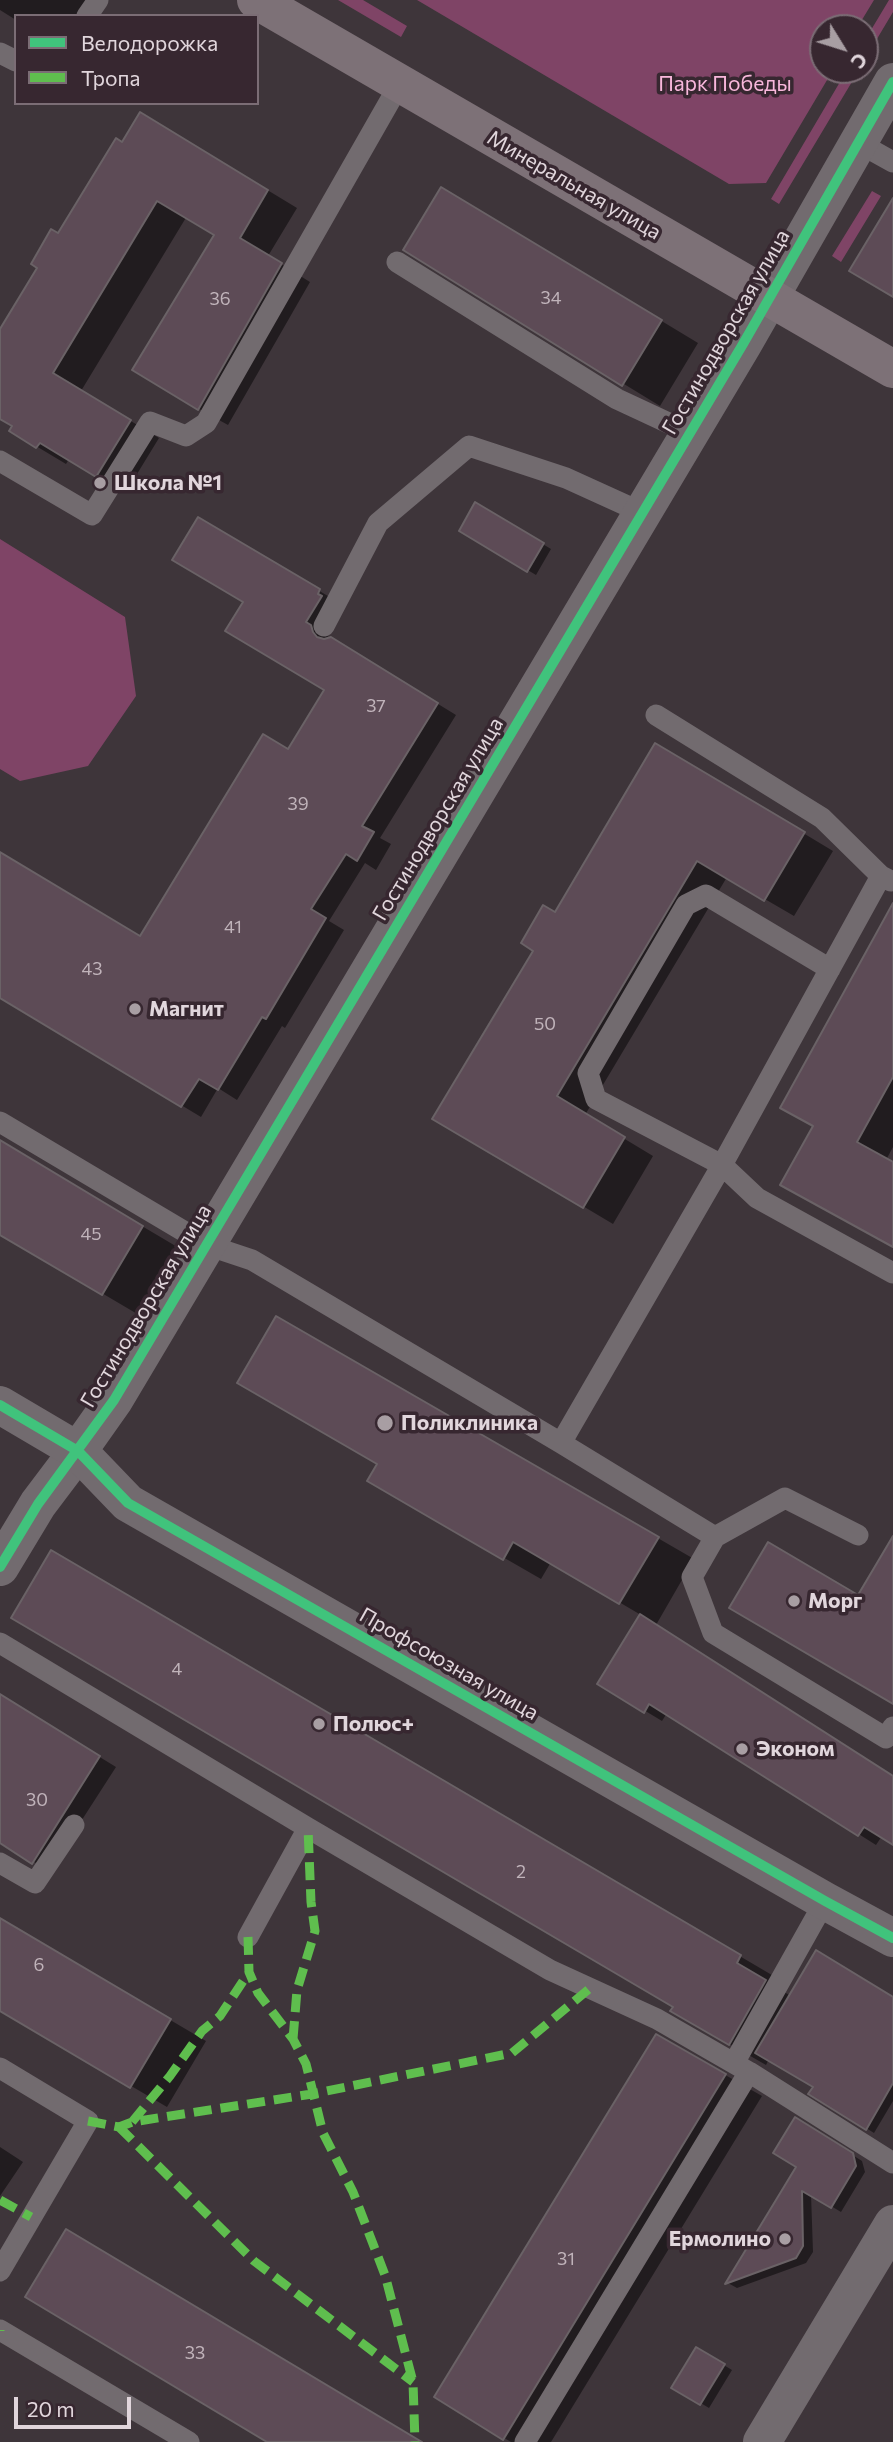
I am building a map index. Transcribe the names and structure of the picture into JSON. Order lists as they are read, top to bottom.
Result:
{
  "streets": {
    "main road": ["Минеральная улица"],
    "street": ["Гостинодворская улица", "Профсоюзная улица"]
  },
  "crossings": [
    ["Минеральная улица", "Гостинодворская улица"],
    ["Гостинодворская улица", "Профсоюзная улица"]
  ],
  "parks": ["Парк Победы"],
  "places": [
    "Школа №1",
    "Магнит",
    "Поликлиника",
    "Морг",
    "Полюс+",
    "Эконом",
    "Ермолино"
  ],
  "house_numbers": [
    "34",
    "36",
    "37",
    "39",
    "41",
    "43",
    "50",
    "45",
    "4",
    "30",
    "2",
    "6",
    "31",
    "33"
  ],
  "legend": ["Велодорожка", "Тропа"],
  "scale_bar": "20 m",
  "north": "bottom right"
}
